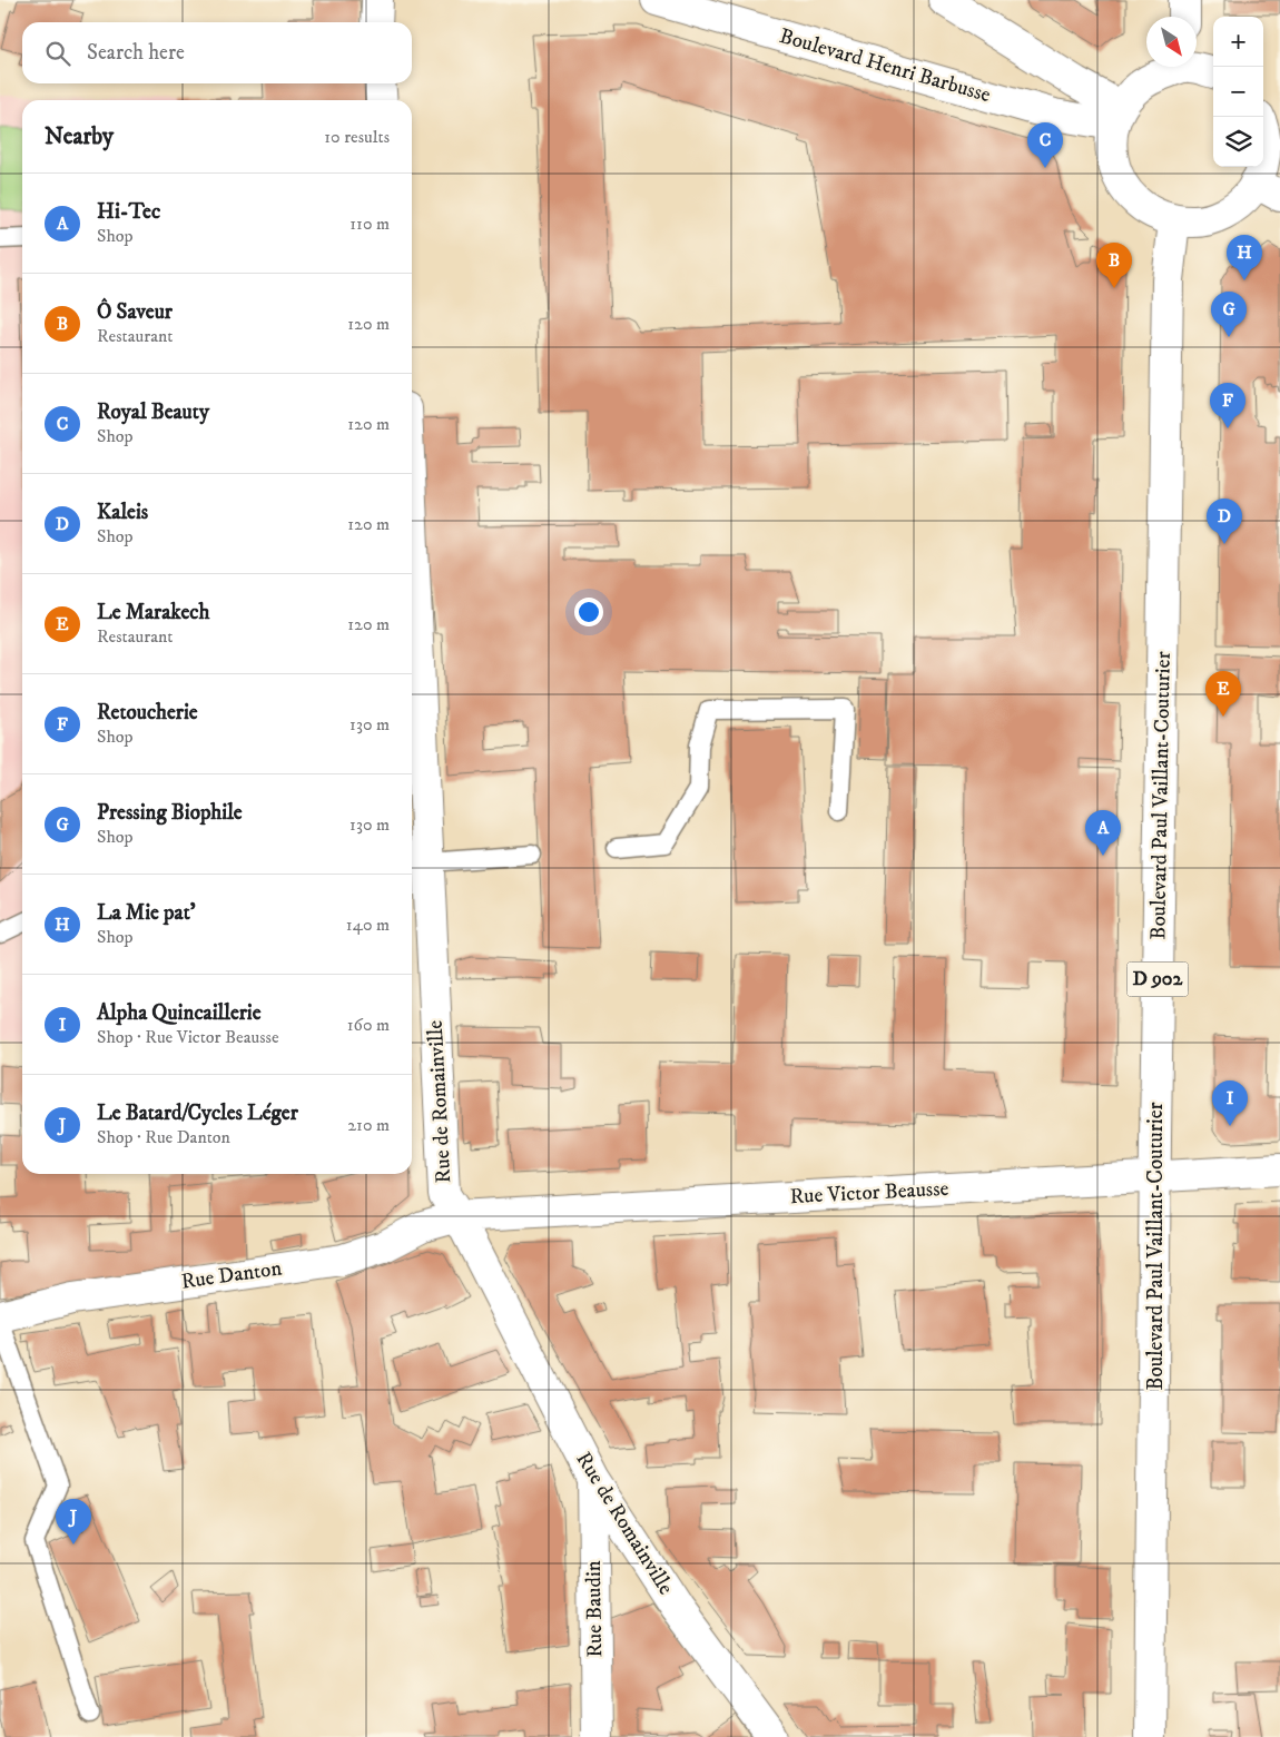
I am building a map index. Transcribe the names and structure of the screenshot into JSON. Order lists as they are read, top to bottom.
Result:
{
  "streets": {
    "street": [
      "Boulevard Henri Barbusse",
      "Boulevard Paul Vaillant-Couturier",
      "D 902",
      "Rue de Romainville",
      "Rue Victor Beausse",
      "Rue Danton",
      "Rue Baudin"
    ]
  },
  "crossings": [
    ["Boulevard Paul Vaillant-Couturier", "Rue Victor Beausse"],
    ["Rue de Romainville", "Rue Victor Beausse"],
    ["Rue de Romainville", "Rue Danton"],
    ["Rue de Romainville", "Rue Baudin"],
    ["Rue Victor Beausse", "Rue Danton"]
  ],
  "north": "bottom right",
  "page": {
    "map_buttons": ["+", "−"],
    "search": "Search here",
    "heading": ["Nearby", "10 results"],
    "pins": [
      "C",
      "H",
      "B",
      "G",
      "F",
      "D",
      "E",
      "A",
      "I",
      "J"
    ],
    "list": [
      {
        "mark": "A",
        "name": "Hi-Tec",
        "note": "Shop",
        "value": "110 m"
      },
      {
        "mark": "B",
        "name": "Ô Saveur",
        "note": "Restaurant",
        "value": "120 m"
      },
      {
        "mark": "C",
        "name": "Royal Beauty",
        "note": "Shop",
        "value": "120 m"
      },
      {
        "mark": "D",
        "name": "Kaleis",
        "note": "Shop",
        "value": "120 m"
      },
      {
        "mark": "E",
        "name": "Le Marakech",
        "note": "Restaurant",
        "value": "120 m"
      },
      {
        "mark": "F",
        "name": "Retoucherie",
        "note": "Shop",
        "value": "130 m"
      },
      {
        "mark": "G",
        "name": "Pressing Biophile",
        "note": "Shop",
        "value": "130 m"
      },
      {
        "mark": "H",
        "name": "La Mie pat'",
        "note": "Shop",
        "value": "140 m"
      },
      {
        "mark": "I",
        "name": "Alpha Quincaillerie",
        "note": "Shop · Rue Victor Beausse",
        "value": "160 m"
      },
      {
        "mark": "J",
        "name": "Le Batard/Cycles Léger",
        "note": "Shop · Rue Danton",
        "value": "210 m"
      }
    ]
  }
}
